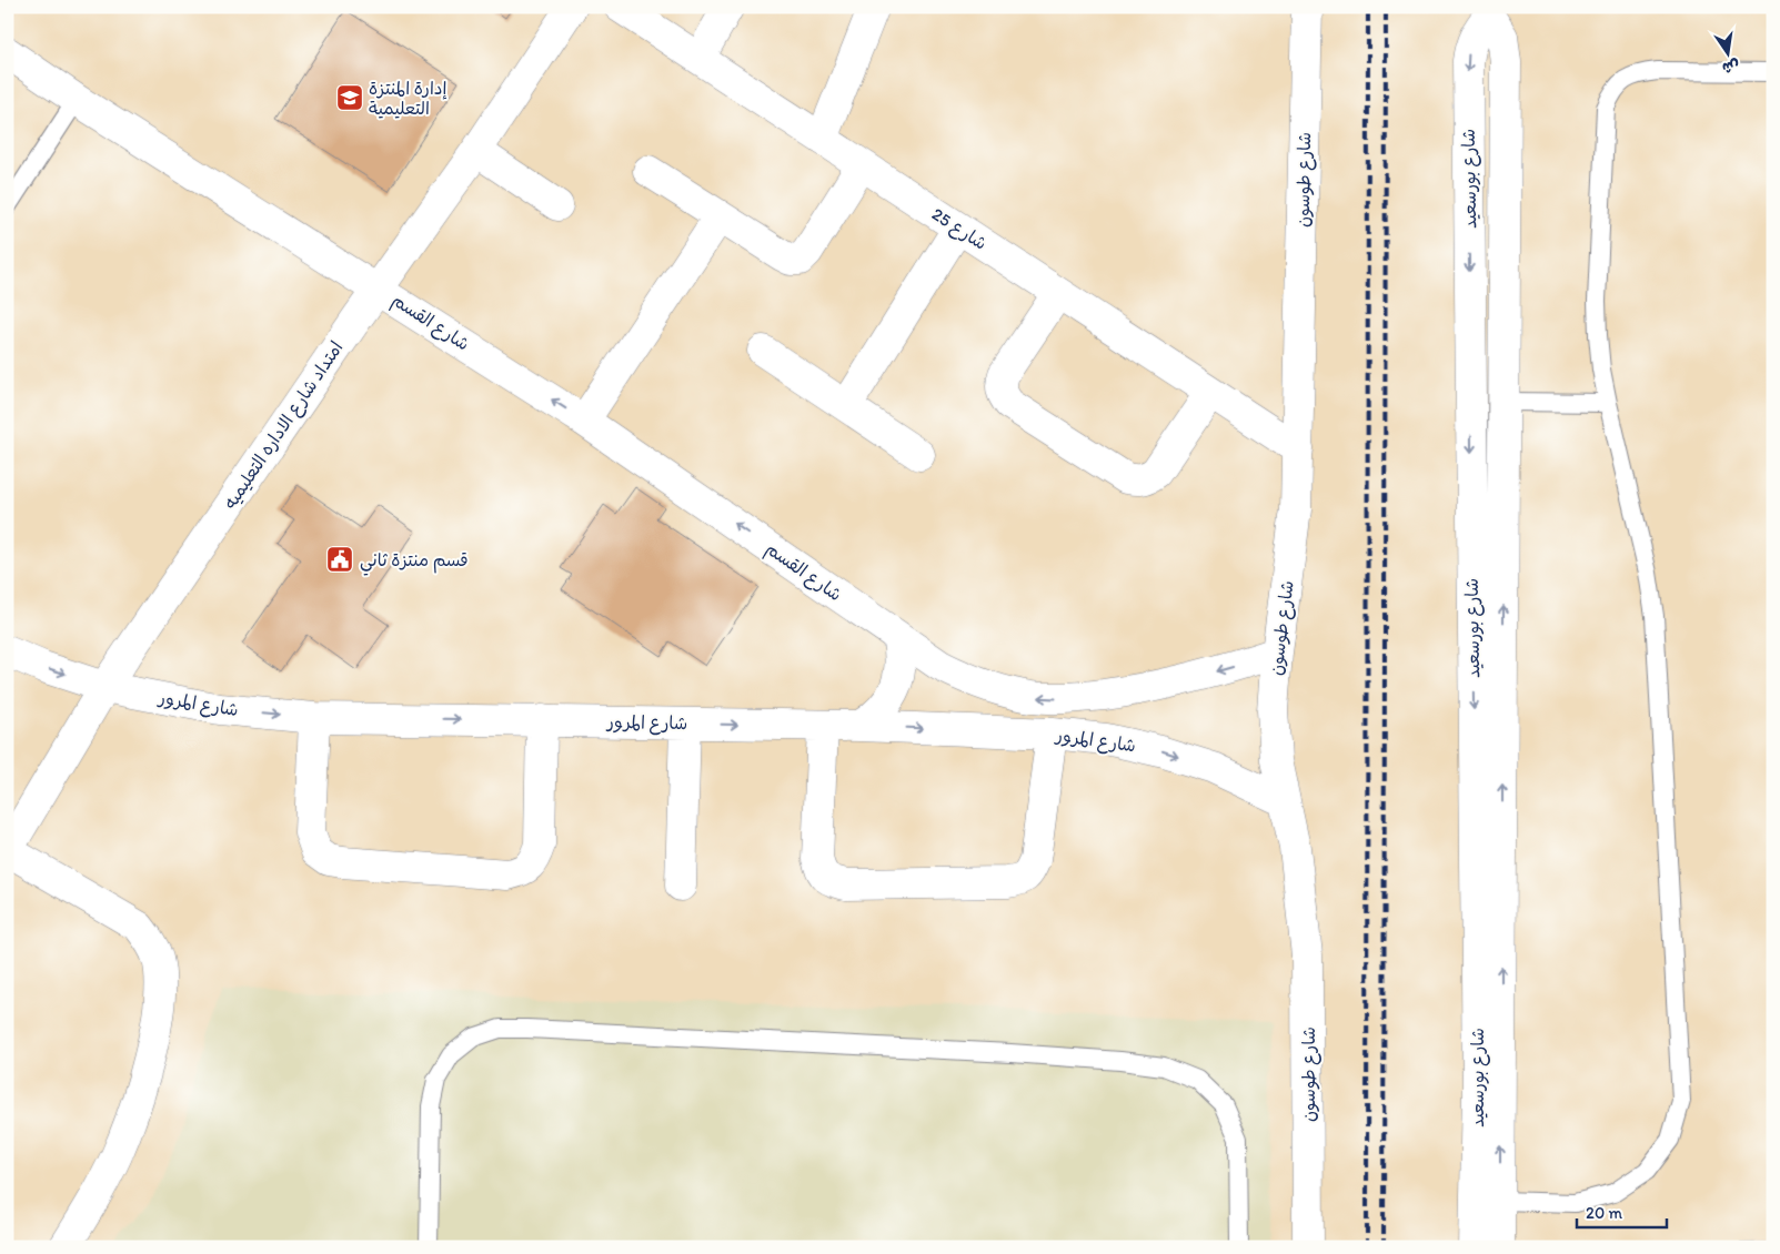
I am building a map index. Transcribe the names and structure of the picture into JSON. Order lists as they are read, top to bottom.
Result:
{
  "streets": {
    "street": [
      "شارع بورسعيد",
      "شارع طوسون",
      "شارع 25",
      "شارع القسم",
      "امتداد شارع الاداره التعليميه",
      "شارع المرور"
    ]
  },
  "crossings": [
    ["شارع طوسون", "شارع 25"],
    ["شارع طوسون", "شارع القسم"],
    ["شارع طوسون", "شارع المرور"],
    ["شارع القسم", "امتداد شارع الاداره التعليميه"],
    ["امتداد شارع الاداره التعليميه", "شارع المرور"]
  ],
  "one_way": ["شارع المرور"],
  "places": {
    "school or university": ["إدارة المنتزة التعليمية"],
    "public building": ["قسم منتزة ثاني"]
  },
  "scale_bar": "20 m",
  "north": "bottom"
}
